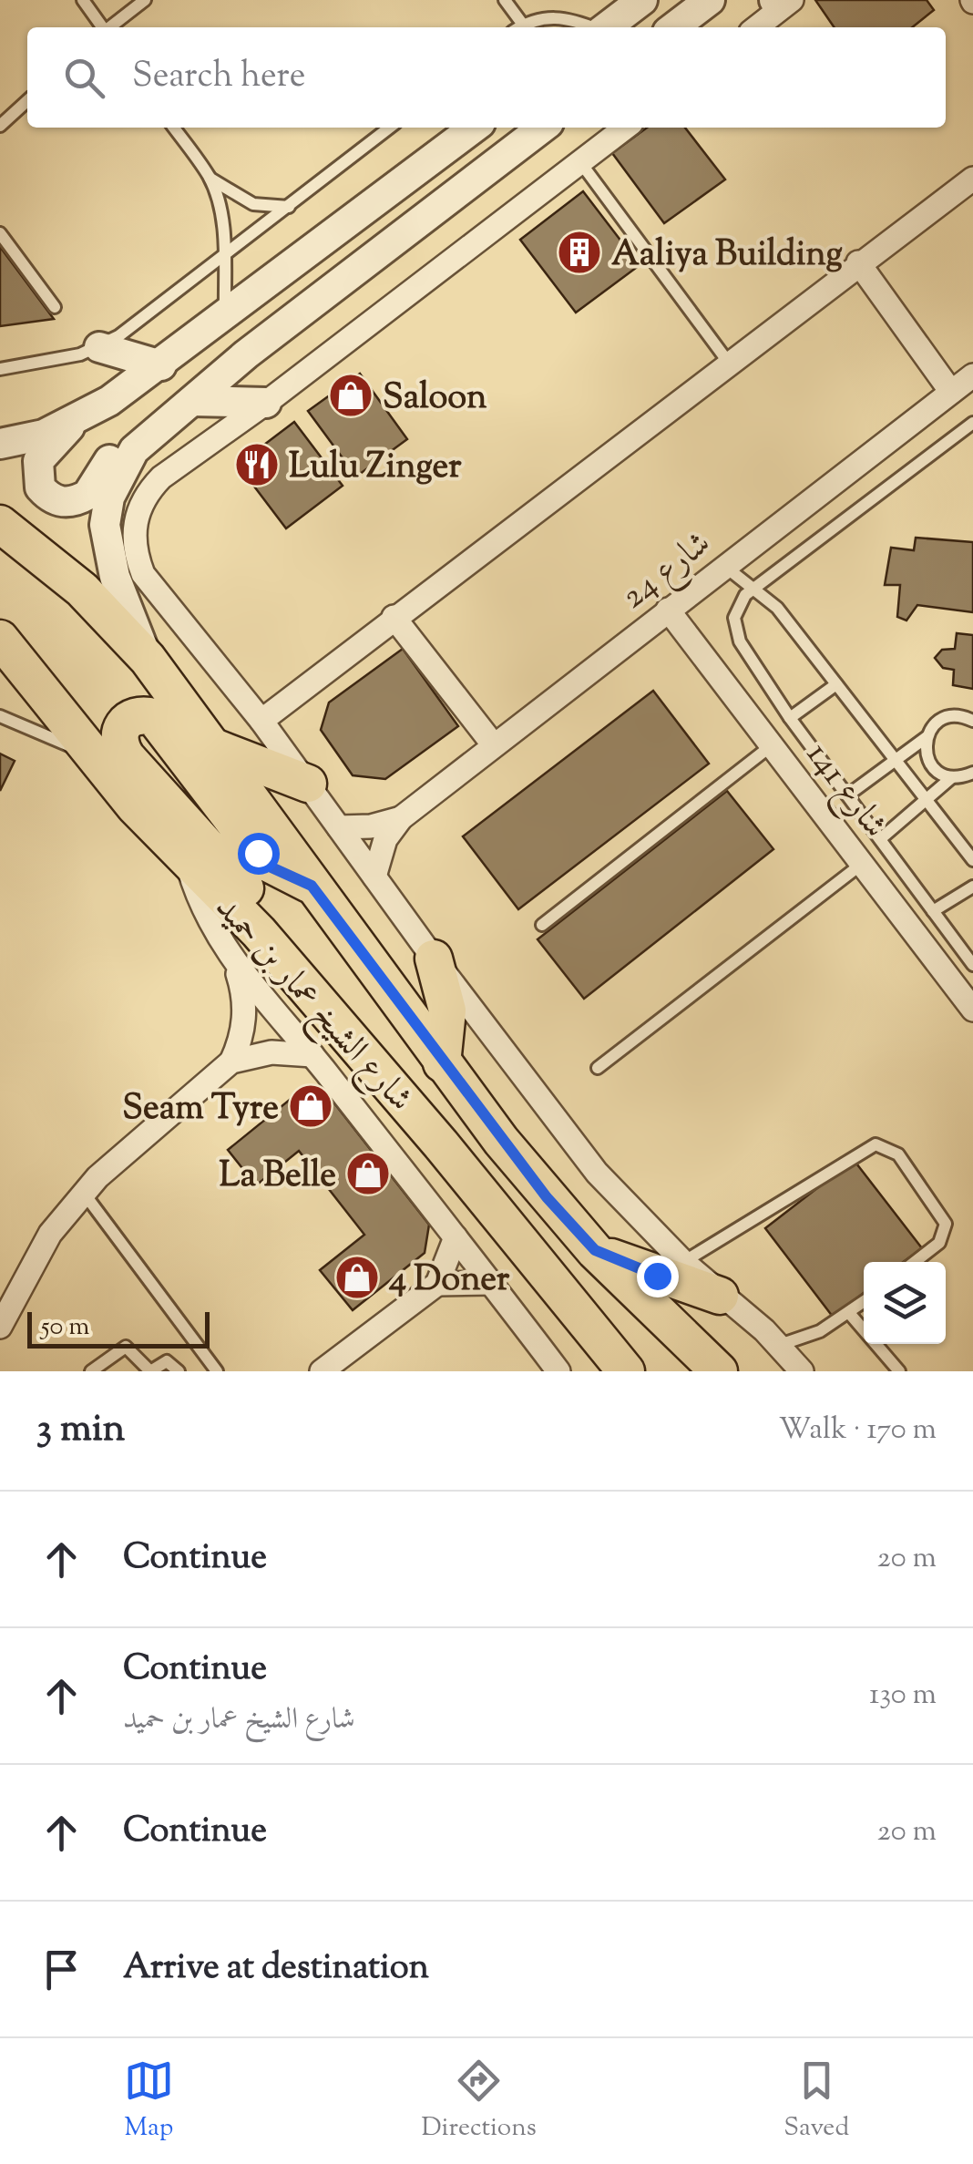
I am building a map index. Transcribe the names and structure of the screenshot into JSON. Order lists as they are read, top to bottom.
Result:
{
  "streets": {
    "main road": ["شارع الشيخ عمار بن حميد"],
    "street": ["شارع 24", "شارع 141"]
  },
  "crossings": [
    ["شارع 24", "شارع 141"]
  ],
  "places": {
    "building": ["Aaliya Building"],
    "shop": [
      "Saloon",
      "Seam Tyre",
      "La Belle",
      "4 Doner"
    ],
    "restaurant": ["Lulu Zinger"]
  },
  "scale_bar": "50 m",
  "page": {
    "search": "Search here",
    "scale": "50 m",
    "heading": ["3 min", "Walk · 170 m"],
    "list": [
      ["Continue", "20 m"],
      ["Continue", "شارع الشيخ عمار بن حميد", "130 m"],
      ["Continue", "20 m"],
      "Arrive at destination"
    ],
    "nav": ["Map", "Directions", "Saved"]
  }
}
